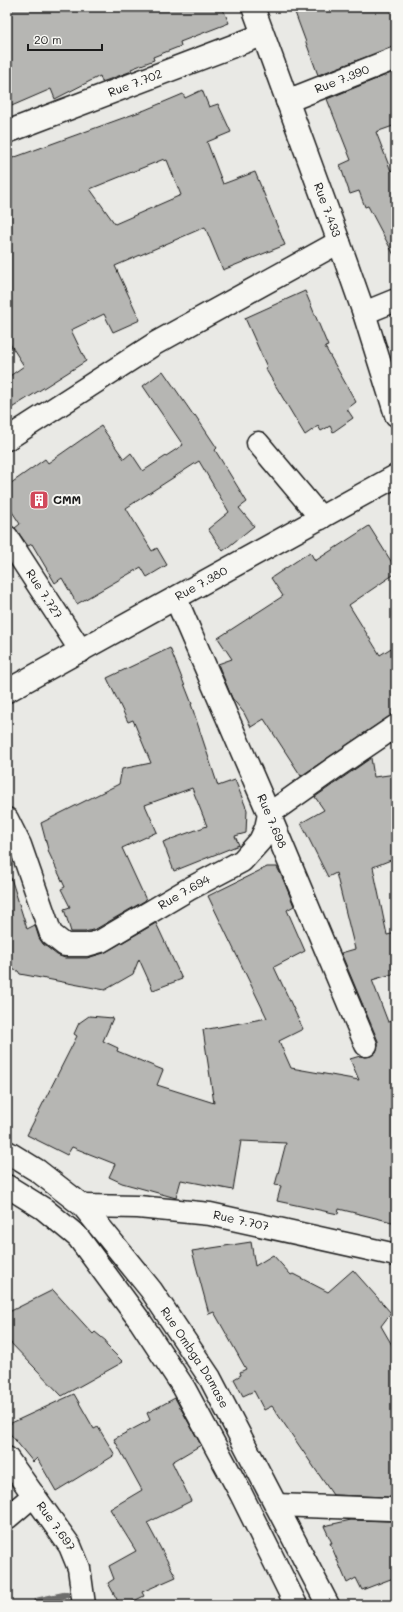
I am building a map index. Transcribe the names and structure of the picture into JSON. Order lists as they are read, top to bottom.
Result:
{
  "streets": {
    "street": [
      "Rue 7.390",
      "Rue 7.702",
      "Rue 7.433",
      "Rue 7.380",
      "Rue 7.727",
      "Rue 7.698",
      "Rue 7.694",
      "Rue 7.707",
      "Rue Ombga Damase",
      "Rue 7.697"
    ]
  },
  "crossings": [
    ["Rue 7.390", "Rue 7.433"],
    ["Rue 7.702", "Rue 7.433"],
    ["Rue 7.380", "Rue 7.727"],
    ["Rue 7.380", "Rue 7.698"],
    ["Rue 7.698", "Rue 7.694"],
    ["Rue 7.707", "Rue Ombga Damase"]
  ],
  "places": {
    "building": ["CMM"]
  },
  "scale_bar": "20 m"
}
